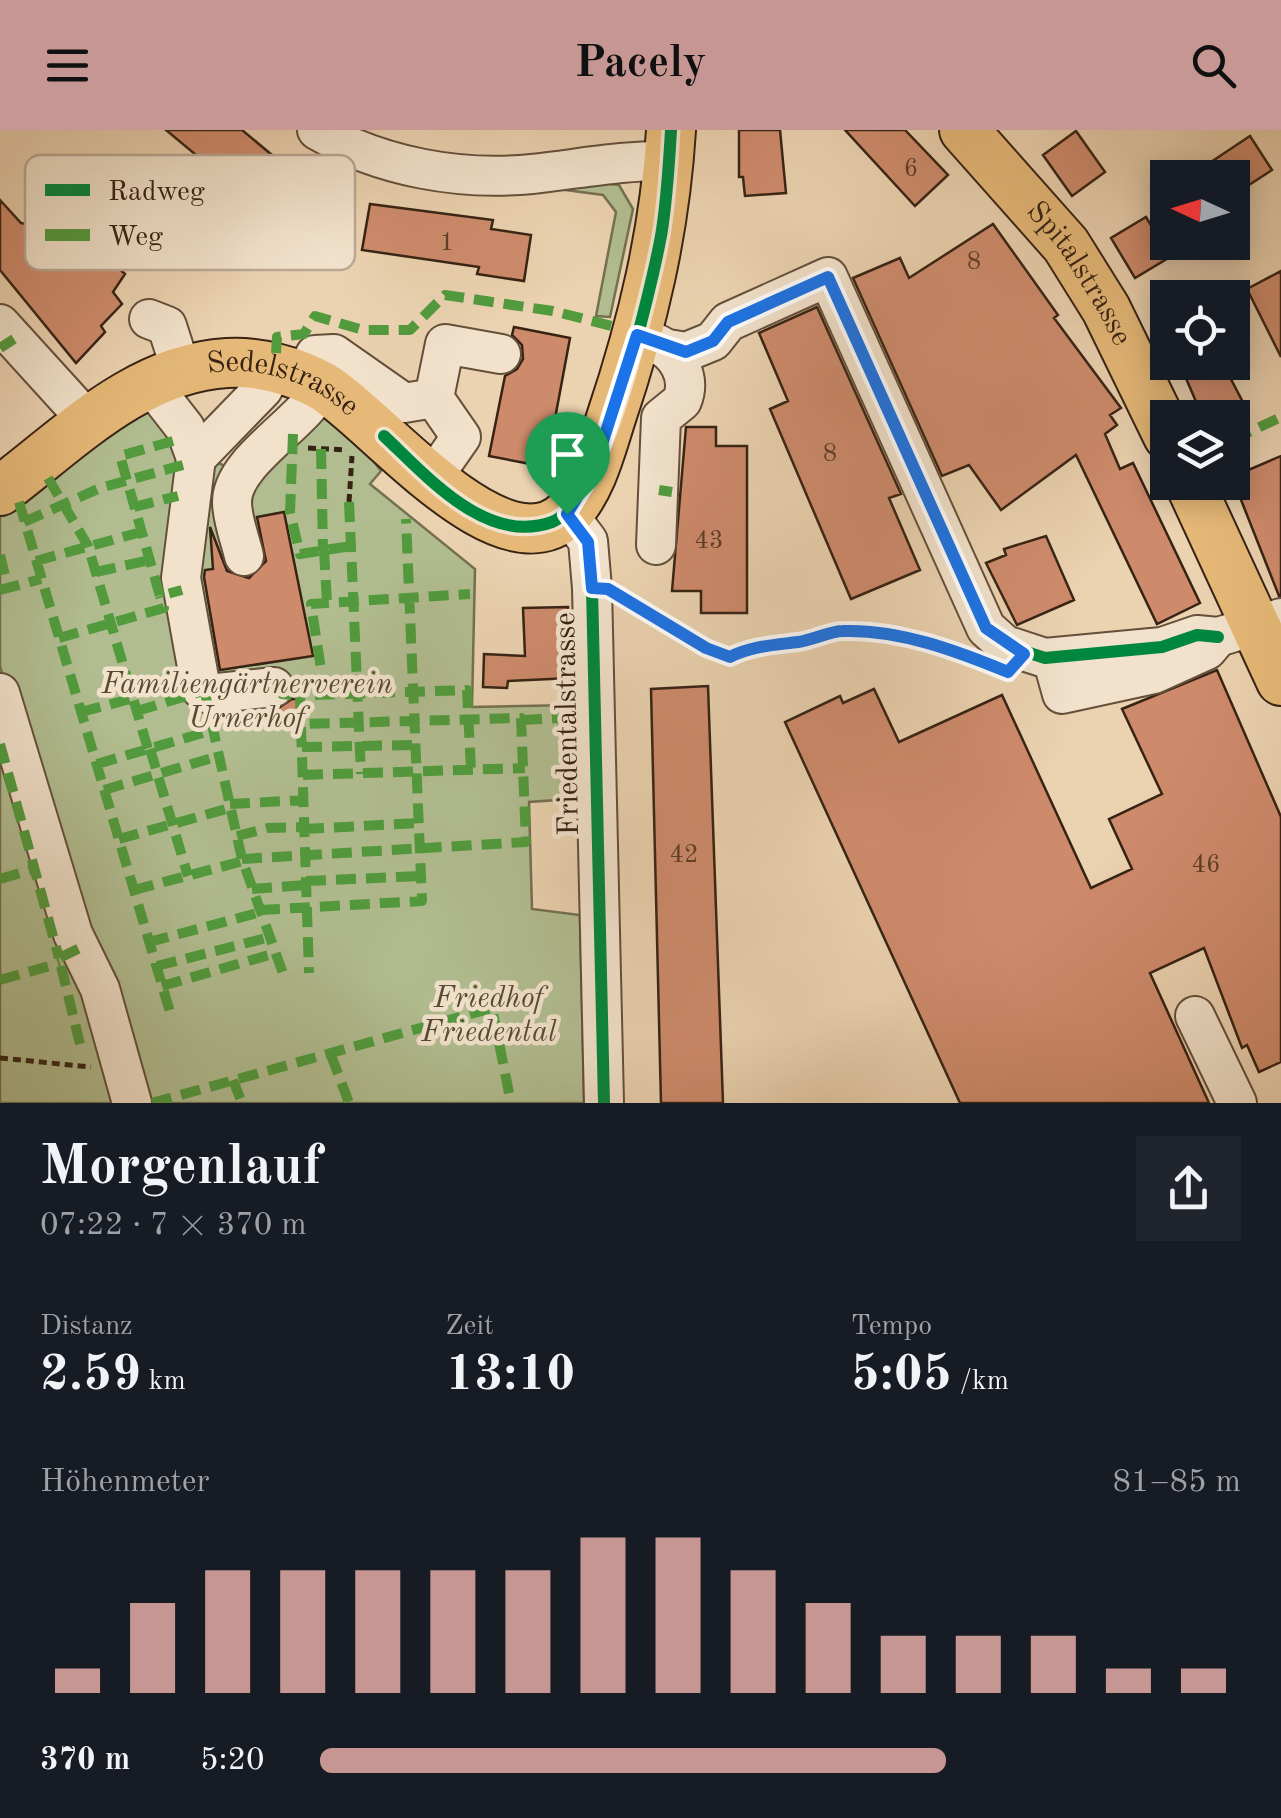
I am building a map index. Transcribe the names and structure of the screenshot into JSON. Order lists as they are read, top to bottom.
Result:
{
  "streets": {
    "main road": ["Spitalstrasse", "Sedelstrasse"],
    "street": ["Friedentalstrasse"]
  },
  "crossings": [
    ["Sedelstrasse", "Friedentalstrasse"]
  ],
  "parks": ["Familiengärtnerverein Urnerhof", "Friedhof Friedental"],
  "house_numbers": [
    "6",
    "1",
    "8",
    "8",
    "43",
    "42",
    "46"
  ],
  "legend": ["Radweg", "Weg"],
  "north": "left",
  "page": {
    "header": "Pacely",
    "heading": ["Morgenlauf", "07:22 · 7 × 370 m"],
    "stats": [
      ["Distanz", "2.59 km"],
      ["Zeit", "13:10"],
      ["Tempo", "5:05 /km"]
    ],
    "chart": ["Höhenmeter", "81–85 m"],
    "list": [
      {
        "name": "370 m",
        "note": "5:20"
      }
    ]
  }
}
